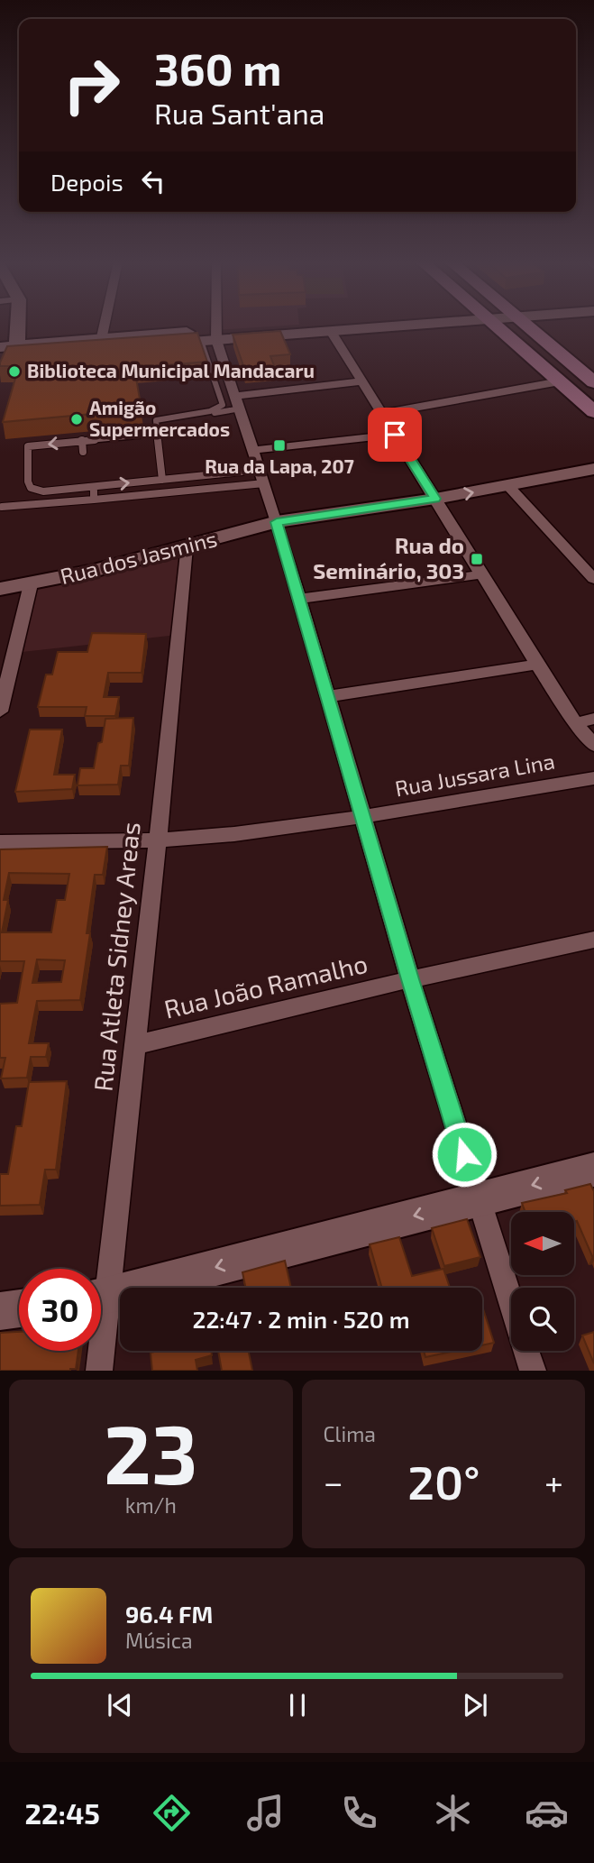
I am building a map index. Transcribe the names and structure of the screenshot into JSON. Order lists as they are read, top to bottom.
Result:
{
  "streets": {
    "street": [
      "Rua dos Jasmins",
      "Rua Jussara Lina",
      "Rua Atleta Sidney Areas",
      "Rua João Ramalho"
    ]
  },
  "crossings": [
    ["Rua dos Jasmins", "Rua Atleta Sidney Areas"],
    ["Rua Jussara Lina", "Rua Atleta Sidney Areas"],
    ["Rua Atleta Sidney Areas", "Rua João Ramalho"]
  ],
  "places": {
    "other": ["Biblioteca Municipal Mandacaru", "Amigão Supermercados"],
    "transit": ["Rua da Lapa, 207", "Rua do Seminário, 303"]
  },
  "north": "left",
  "page": {
    "turn": ["360 m", "Rua Sant'ana"],
    "then": "Depois",
    "limit": "30",
    "trip": "22:47 · 2 min · 520 m",
    "tile": [
      ["23", "km/h"],
      "Clima"
    ],
    "heat": ["−", "20°", "+"],
    "song": ["96.4 FM", "Música"],
    "tabs": "22:45"
  }
}
